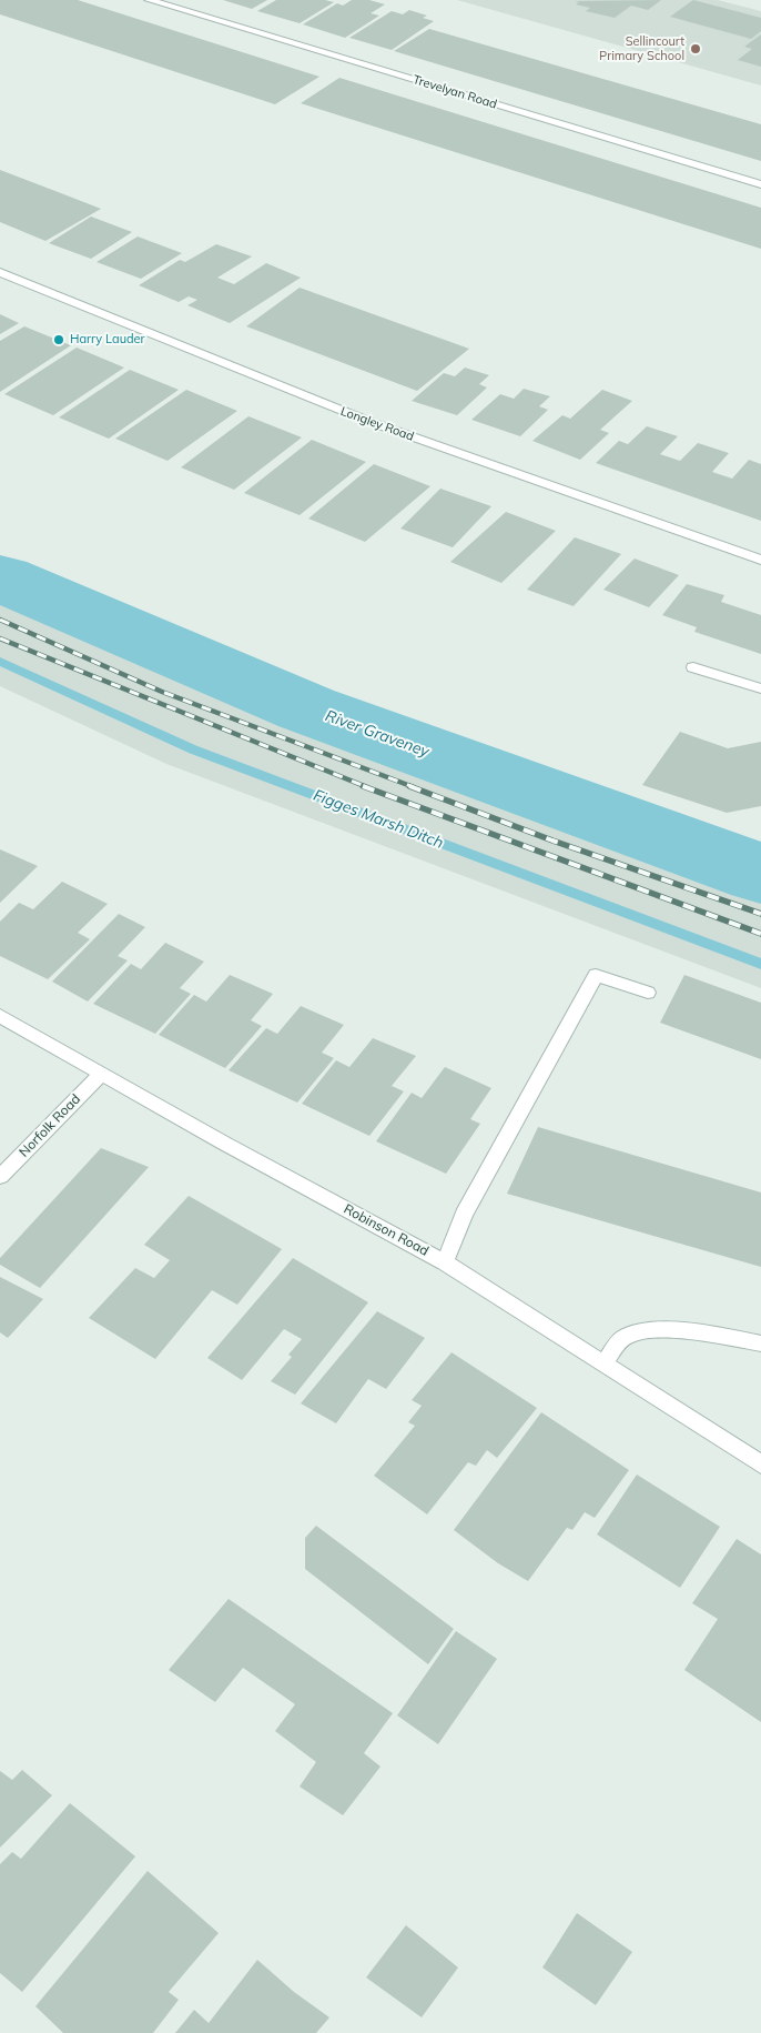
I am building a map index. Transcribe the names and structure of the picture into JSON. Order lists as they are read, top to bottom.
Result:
{
  "streets": {
    "street": [
      "Trevelyan Road",
      "Longley Road",
      "Norfolk Road",
      "Robinson Road"
    ]
  },
  "crossings": [
    ["Norfolk Road", "Robinson Road"]
  ],
  "water": ["River Graveney", "Figges Marsh Ditch"],
  "places": ["Sellincourt Primary School", "Harry Lauder"]
}
